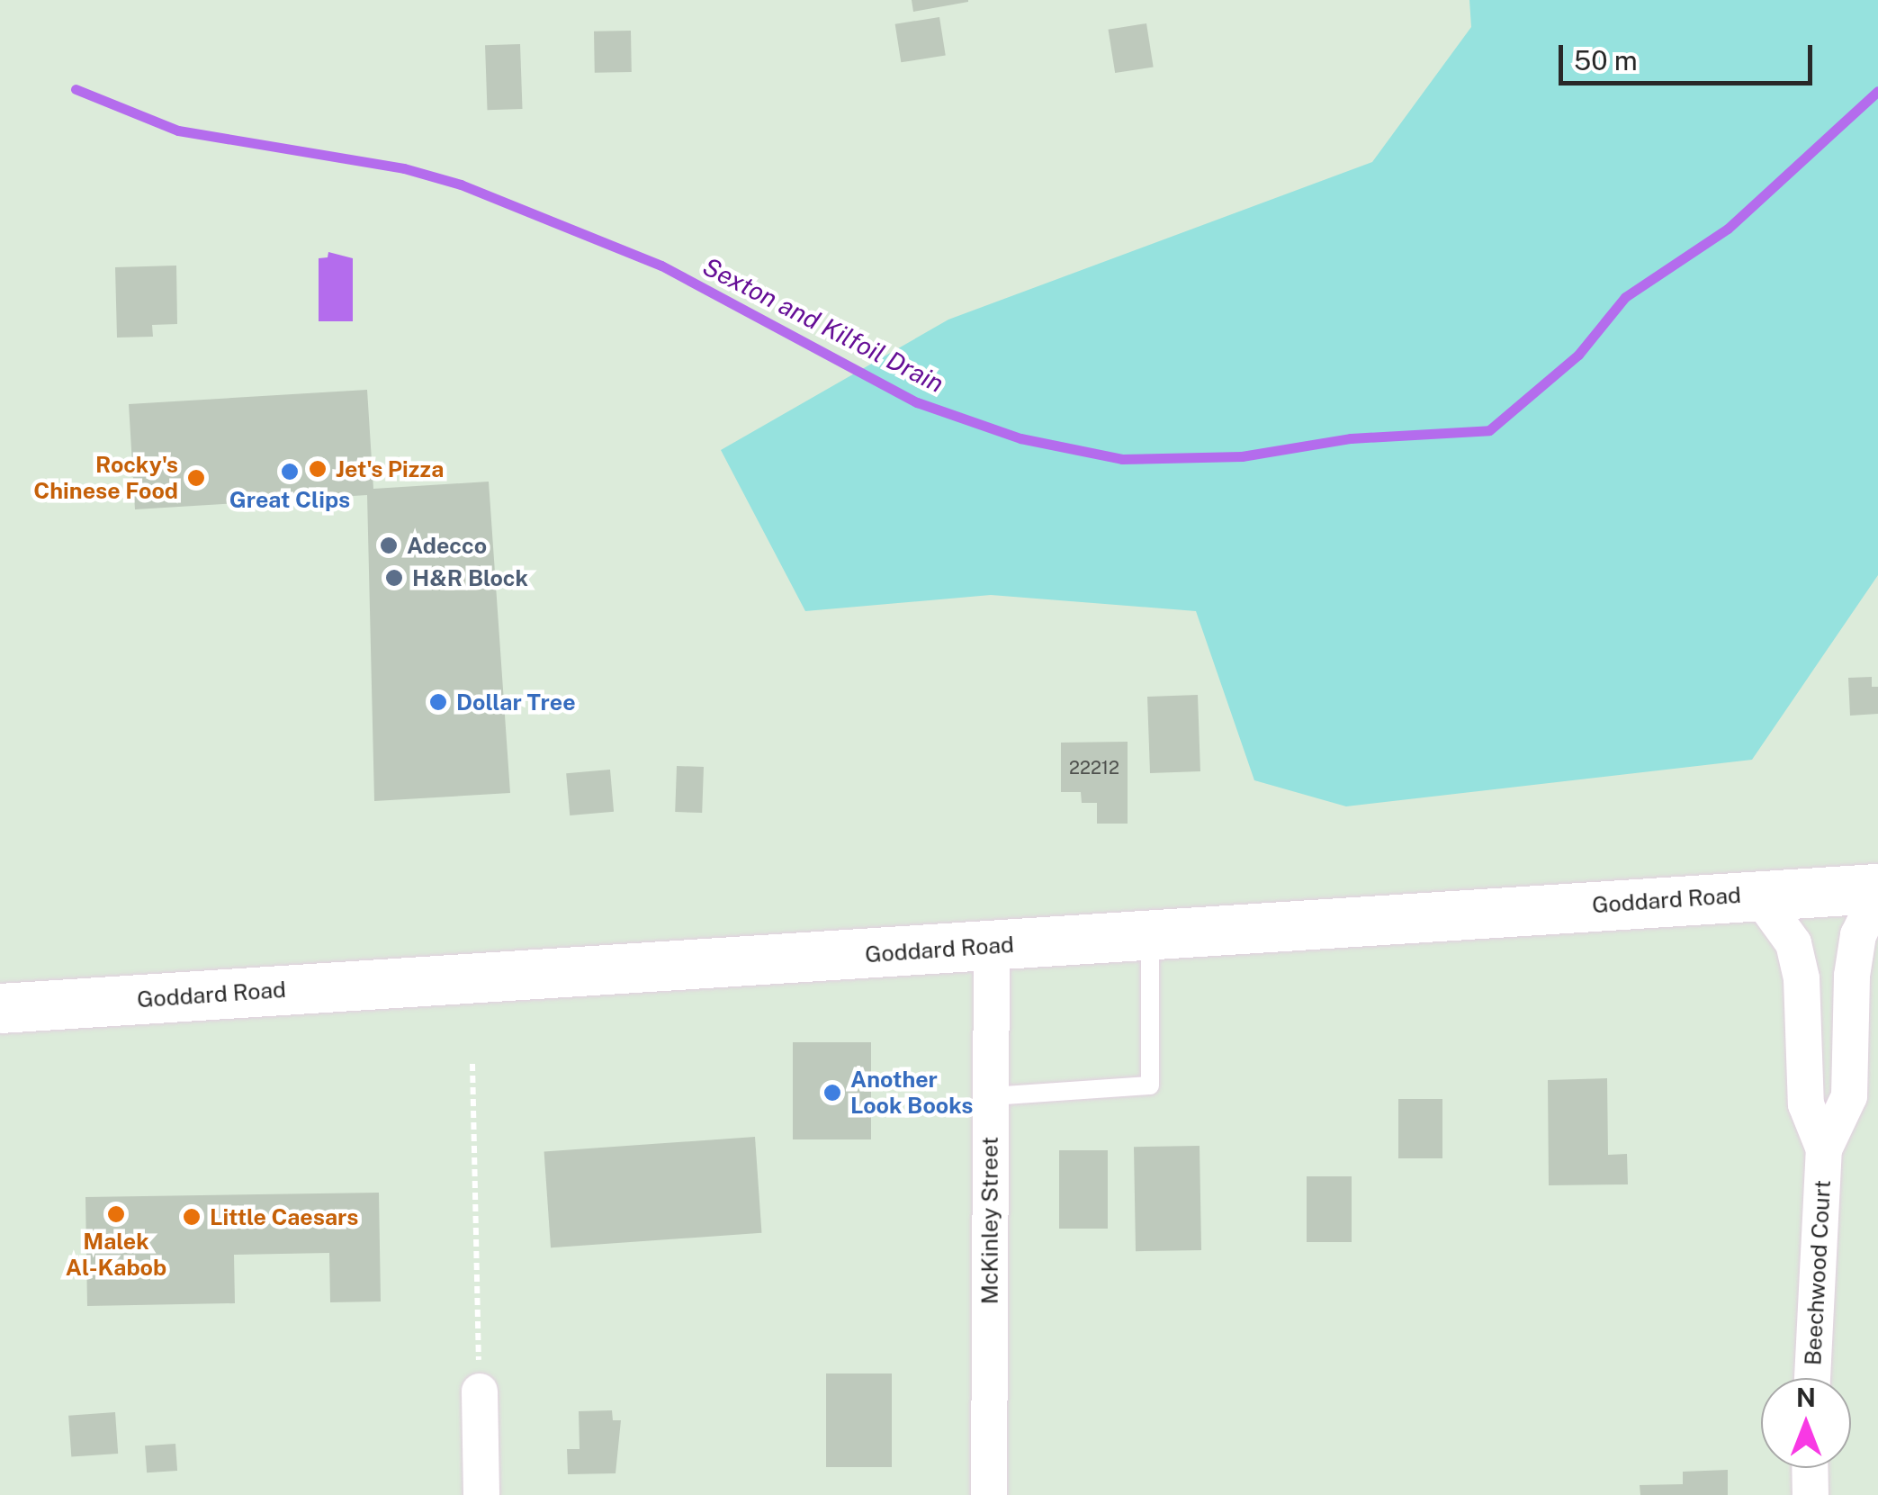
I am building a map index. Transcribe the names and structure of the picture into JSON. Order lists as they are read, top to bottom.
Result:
{
  "streets": {
    "main road": ["Goddard Road"],
    "street": ["McKinley Street", "Beechwood Court"]
  },
  "crossings": [
    ["Goddard Road", "McKinley Street"],
    ["Goddard Road", "Beechwood Court"]
  ],
  "water": ["Sexton and Kilfoil Drain"],
  "places": [
    "Jet's Pizza",
    "Great Clips",
    "Rocky's Chinese Food",
    "Adecco",
    "H&R Block",
    "Dollar Tree",
    "Another Look Books",
    "Malek Al-Kabob",
    "Little Caesars"
  ],
  "house_numbers": ["22212"],
  "scale_bar": "50 m",
  "north": "top"
}
